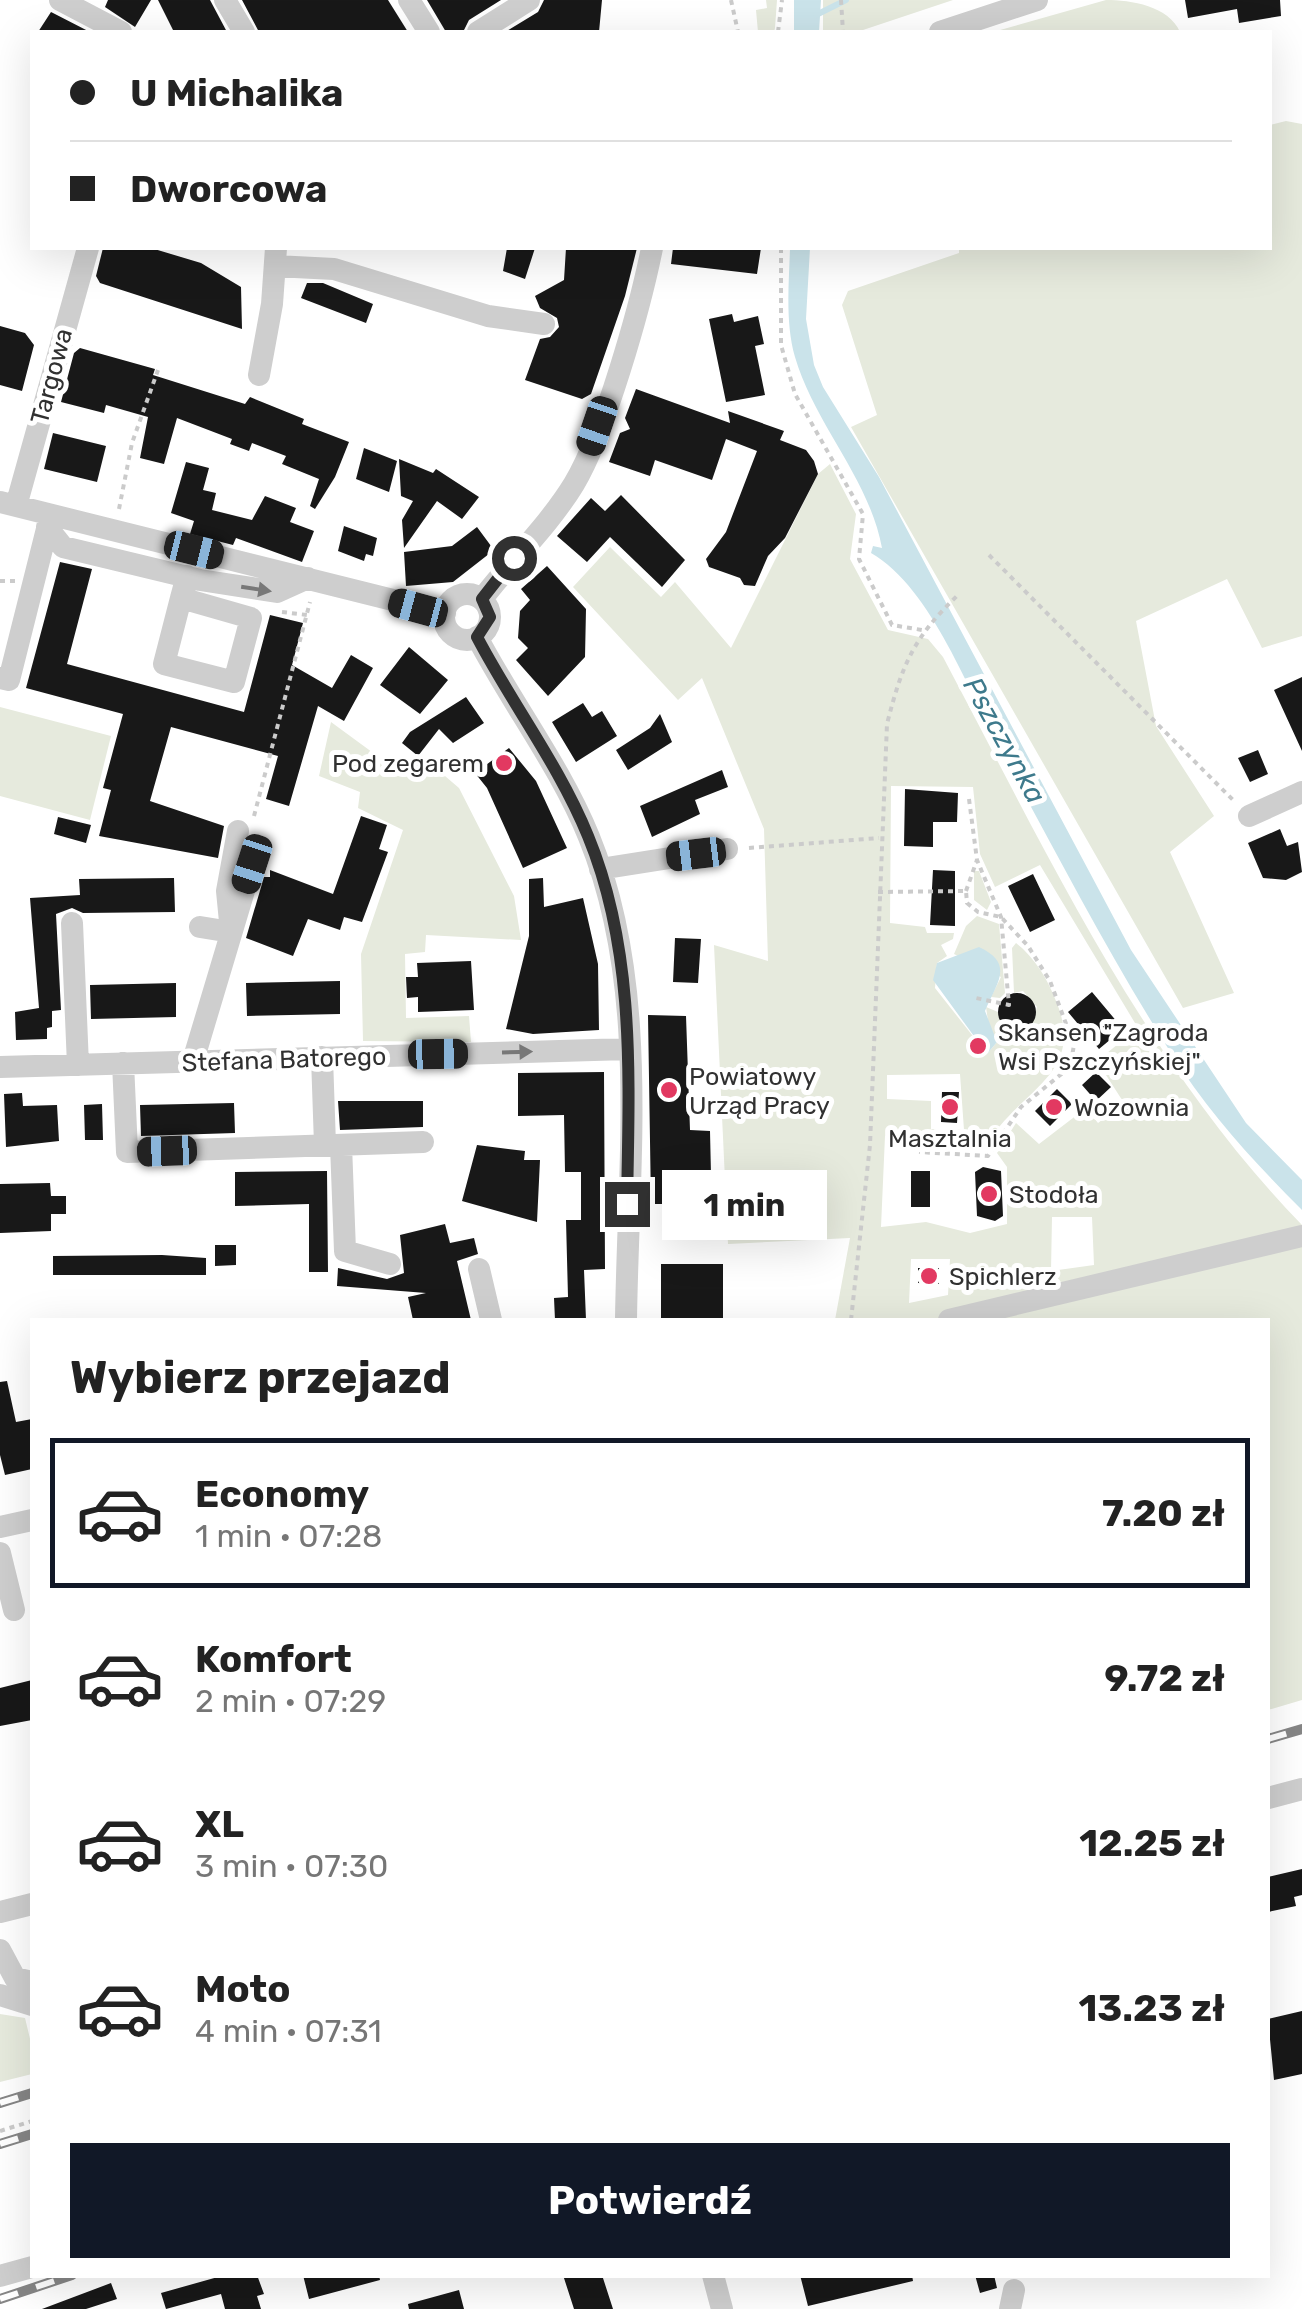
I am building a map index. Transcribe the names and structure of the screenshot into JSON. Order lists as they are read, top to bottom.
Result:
{
  "streets": {
    "street": ["Targowa", "Stefana Batorego"]
  },
  "water": ["Pszczynka"],
  "places": [
    "Pod zegarem",
    "Skansen \"Zagroda Wsi Pszczyńskiej\"",
    "Powiatowy Urząd Pracy",
    "Masztalnia",
    "Wozownia",
    "Stodoła",
    "Spichlerz"
  ],
  "page": {
    "banner": ["U Michalika", "Dworcowa"],
    "bubble": "1 min",
    "heading": "Wybierz przejazd",
    "list": [
      {
        "name": "Economy",
        "note": "1 min · 07:28",
        "value": "7.20 zł"
      },
      {
        "name": "Komfort",
        "note": "2 min · 07:29",
        "value": "9.72 zł"
      },
      {
        "name": "XL",
        "note": "3 min · 07:30",
        "value": "12.25 zł"
      },
      {
        "name": "Moto",
        "note": "4 min · 07:31",
        "value": "13.23 zł"
      }
    ],
    "buttons": "Potwierdź"
  }
}
